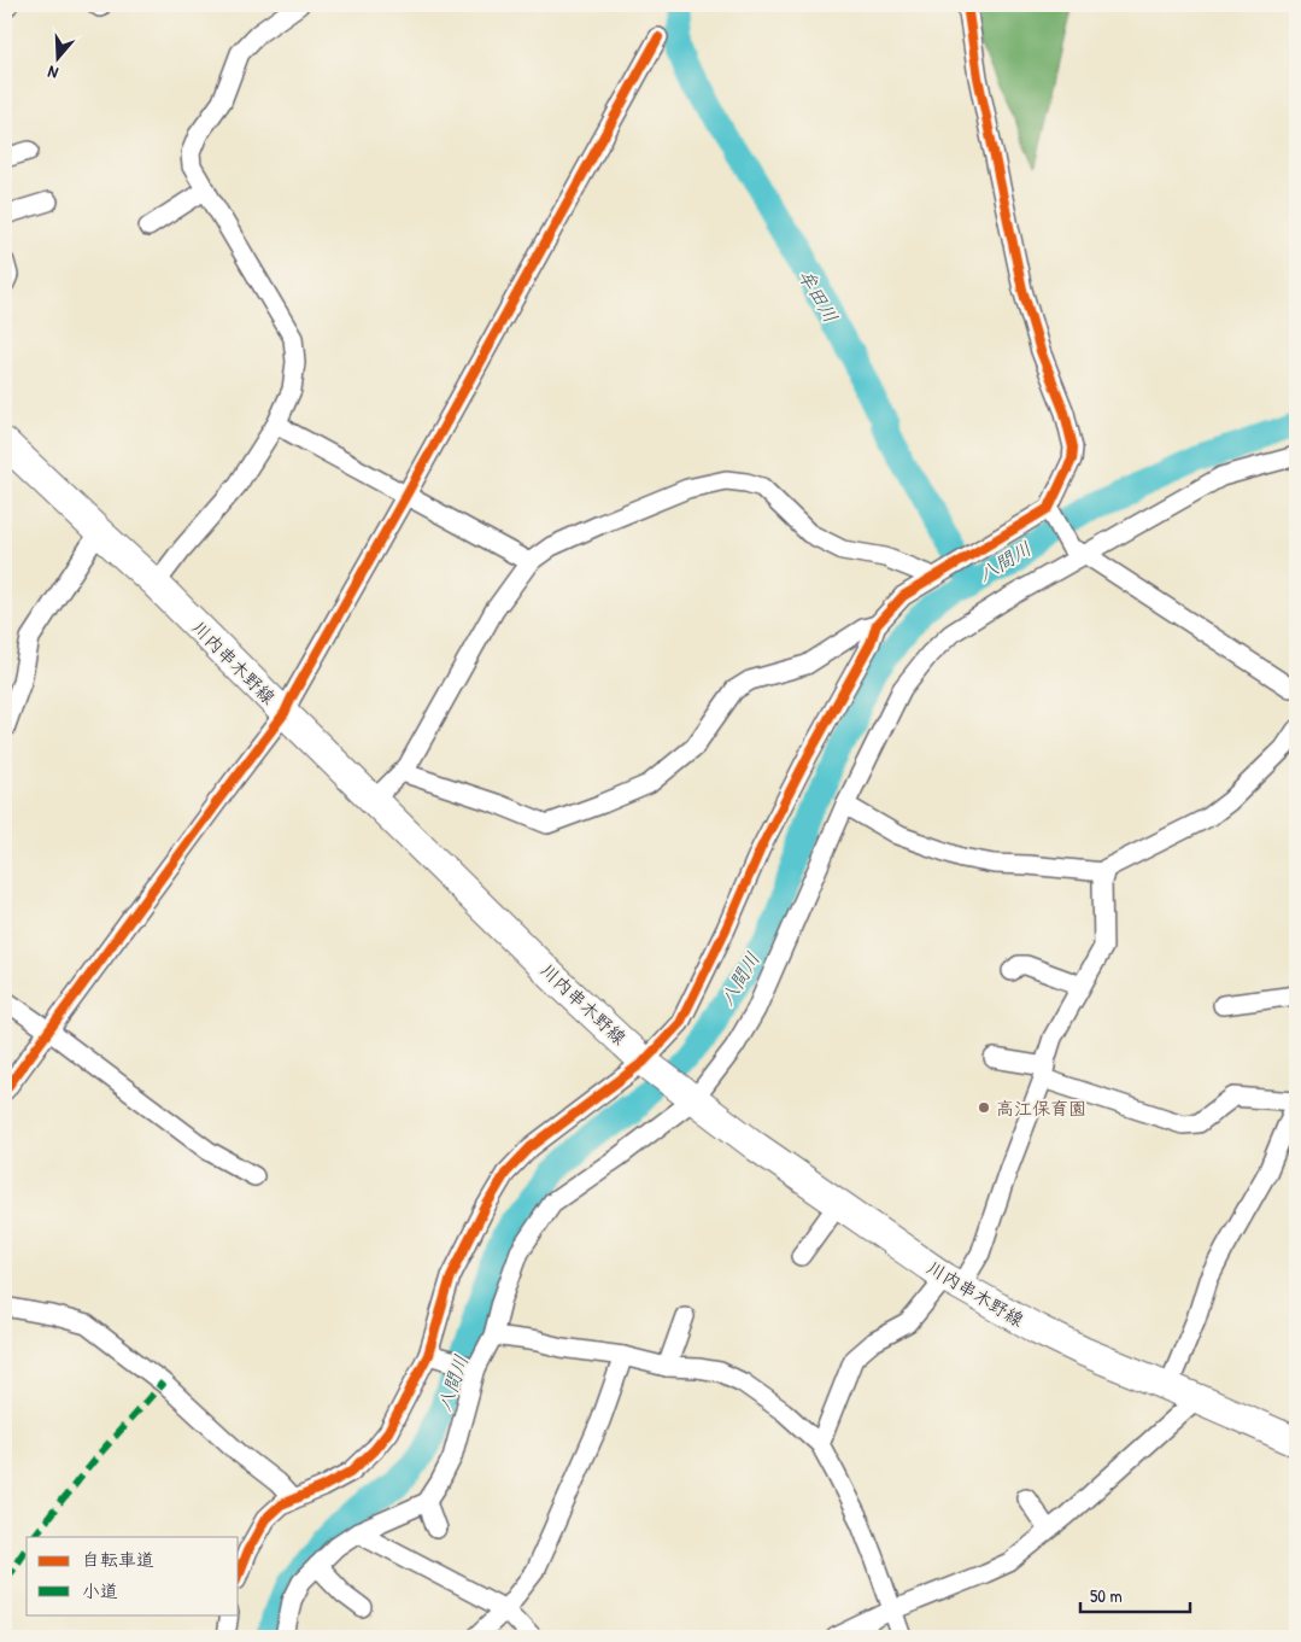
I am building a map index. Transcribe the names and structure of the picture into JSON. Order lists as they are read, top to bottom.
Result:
{
  "streets": {
    "main road": ["川内串木野線"]
  },
  "water": ["牟田川", "八間川"],
  "places": ["高江保育園"],
  "legend": ["自転車道", "小道"],
  "scale_bar": "50 m",
  "north": "bottom"
}
